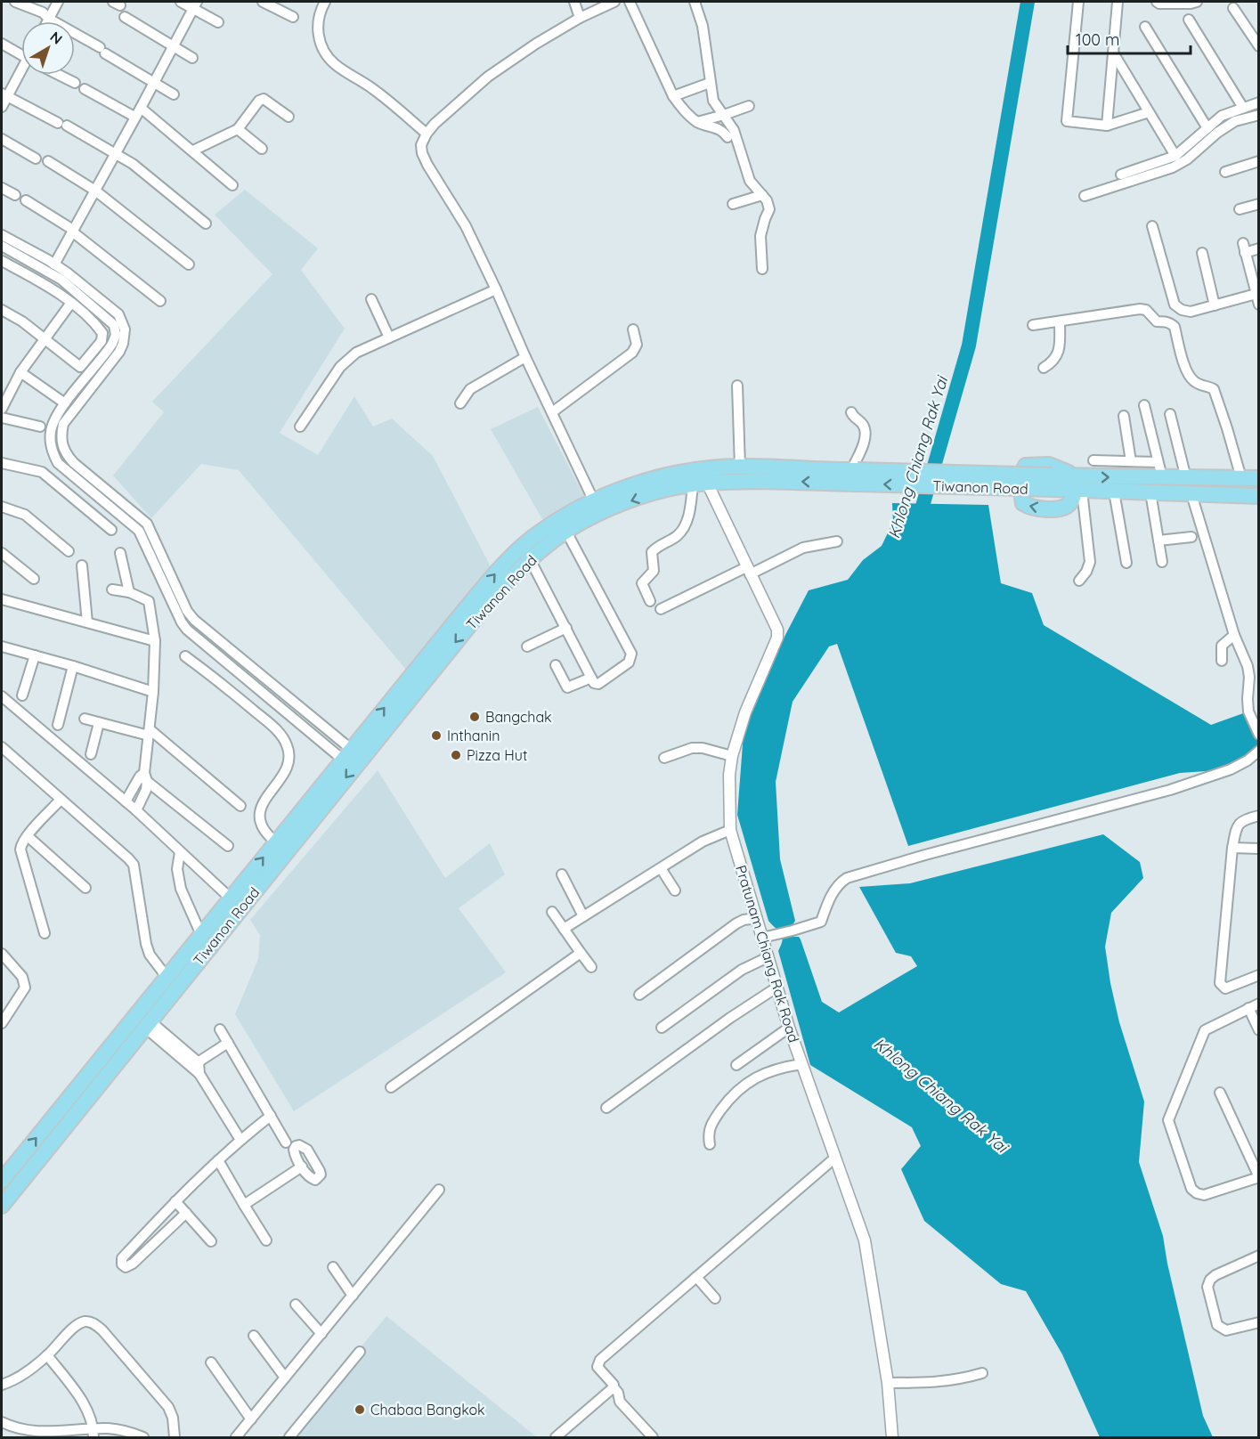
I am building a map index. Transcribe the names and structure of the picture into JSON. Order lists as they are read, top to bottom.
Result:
{
  "streets": {
    "main road": ["Tiwanon Road"],
    "street": ["Pratunam Chiang Rak Road"]
  },
  "crossings": [
    ["Tiwanon Road", "Pratunam Chiang Rak Road"]
  ],
  "water": ["Khlong Chiang Rak Yai"],
  "places": [
    "Bangchak",
    "Inthanin",
    "Pizza Hut",
    "Chabaa Bangkok"
  ],
  "scale_bar": "100 m",
  "north": "top right"
}
